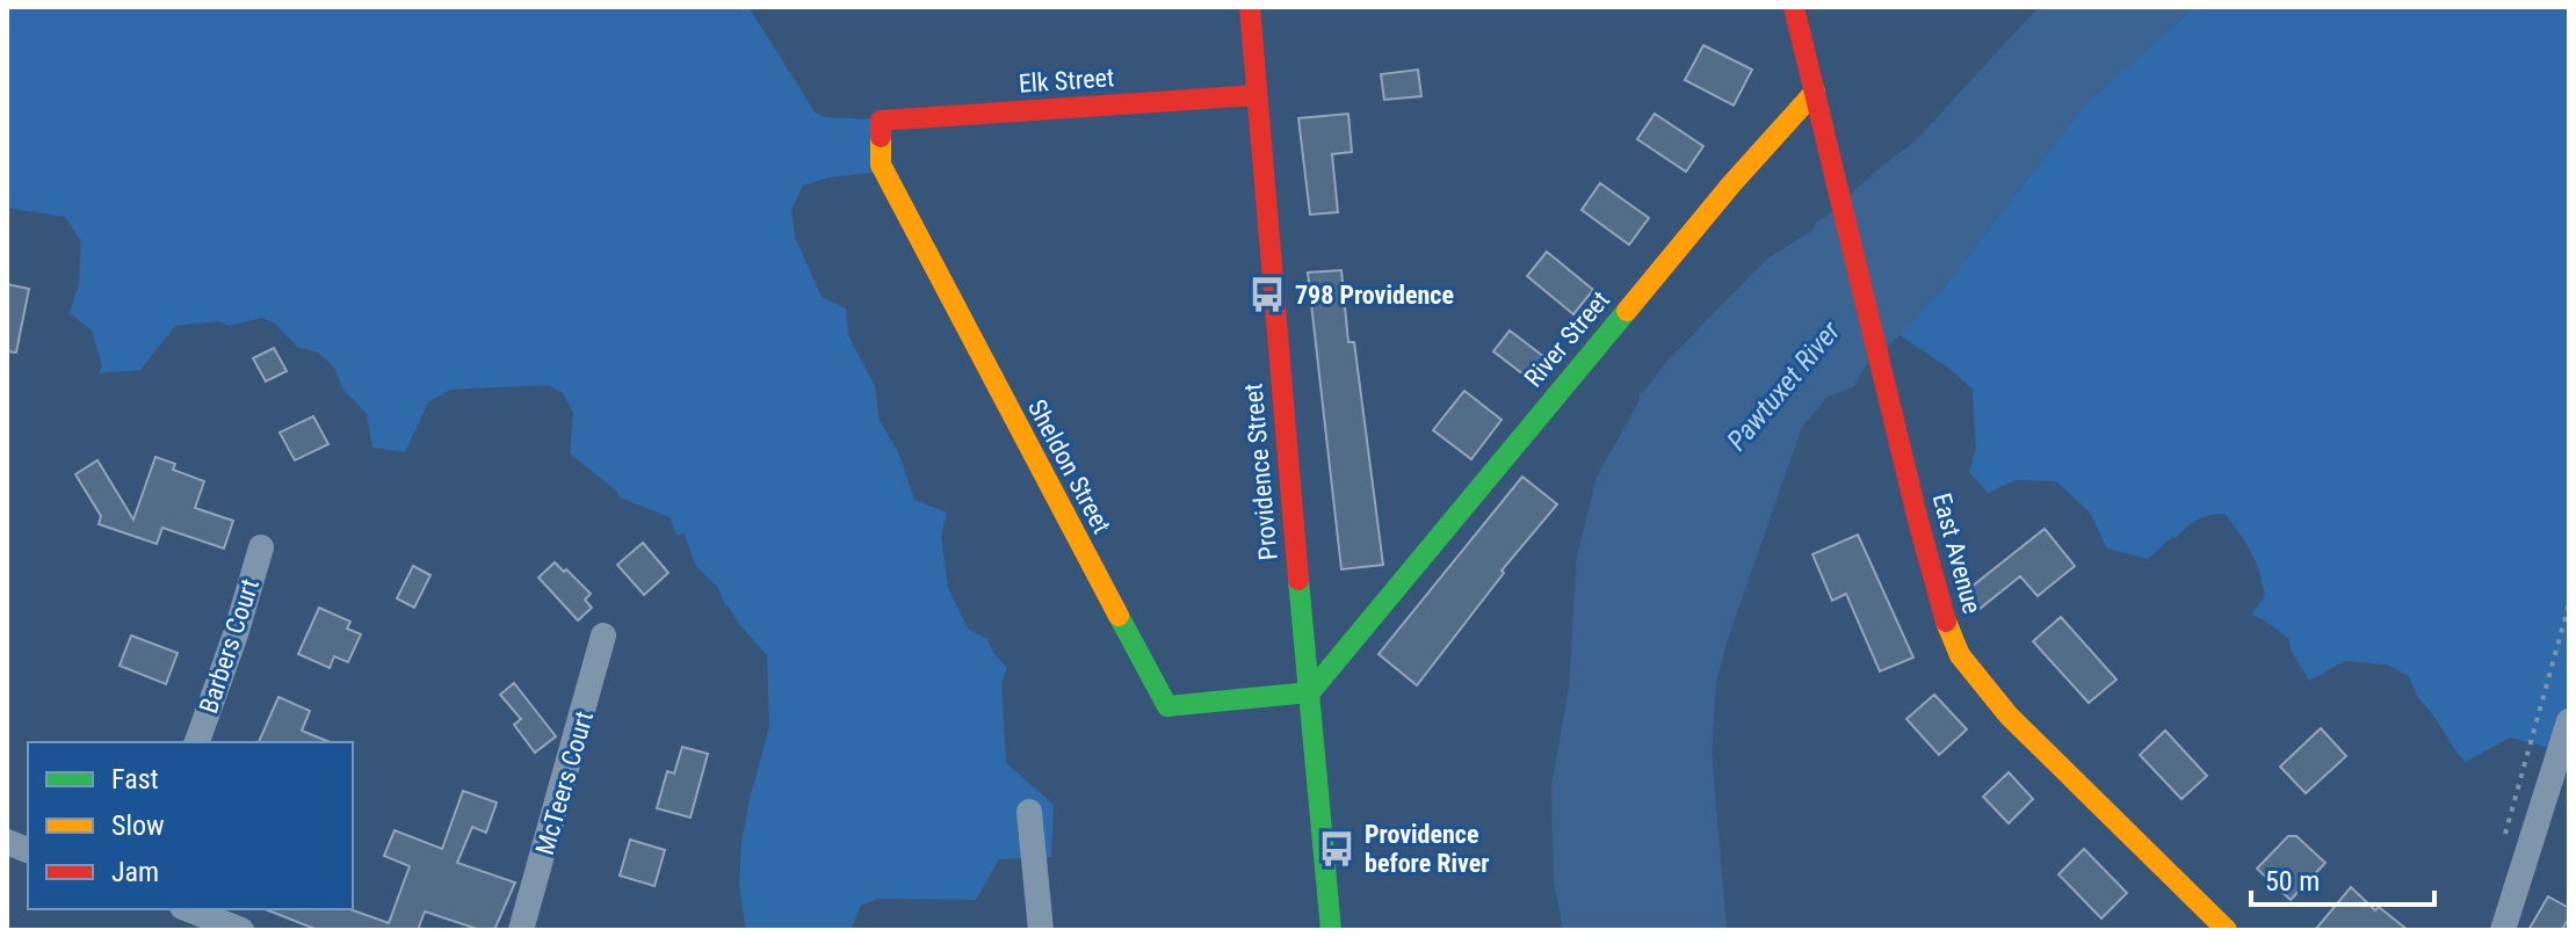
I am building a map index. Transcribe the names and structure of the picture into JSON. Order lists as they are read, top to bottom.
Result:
{
  "streets": {
    "main road": [
      "Elk Street",
      "River Street",
      "Sheldon Street",
      "Providence Street",
      "East Avenue"
    ],
    "street": ["Barbers Court", "McTeers Court"]
  },
  "crossings": [
    ["Elk Street", "Sheldon Street"],
    ["Elk Street", "Providence Street"],
    ["River Street", "Sheldon Street"],
    ["River Street", "Providence Street"],
    ["River Street", "East Avenue"],
    ["Sheldon Street", "Providence Street"]
  ],
  "water": ["Pawtuxet River"],
  "places": {
    "bus stop": ["798 Providence", "Providence before River"]
  },
  "legend": ["Fast", "Slow", "Jam"],
  "scale_bar": "50 m"
}
